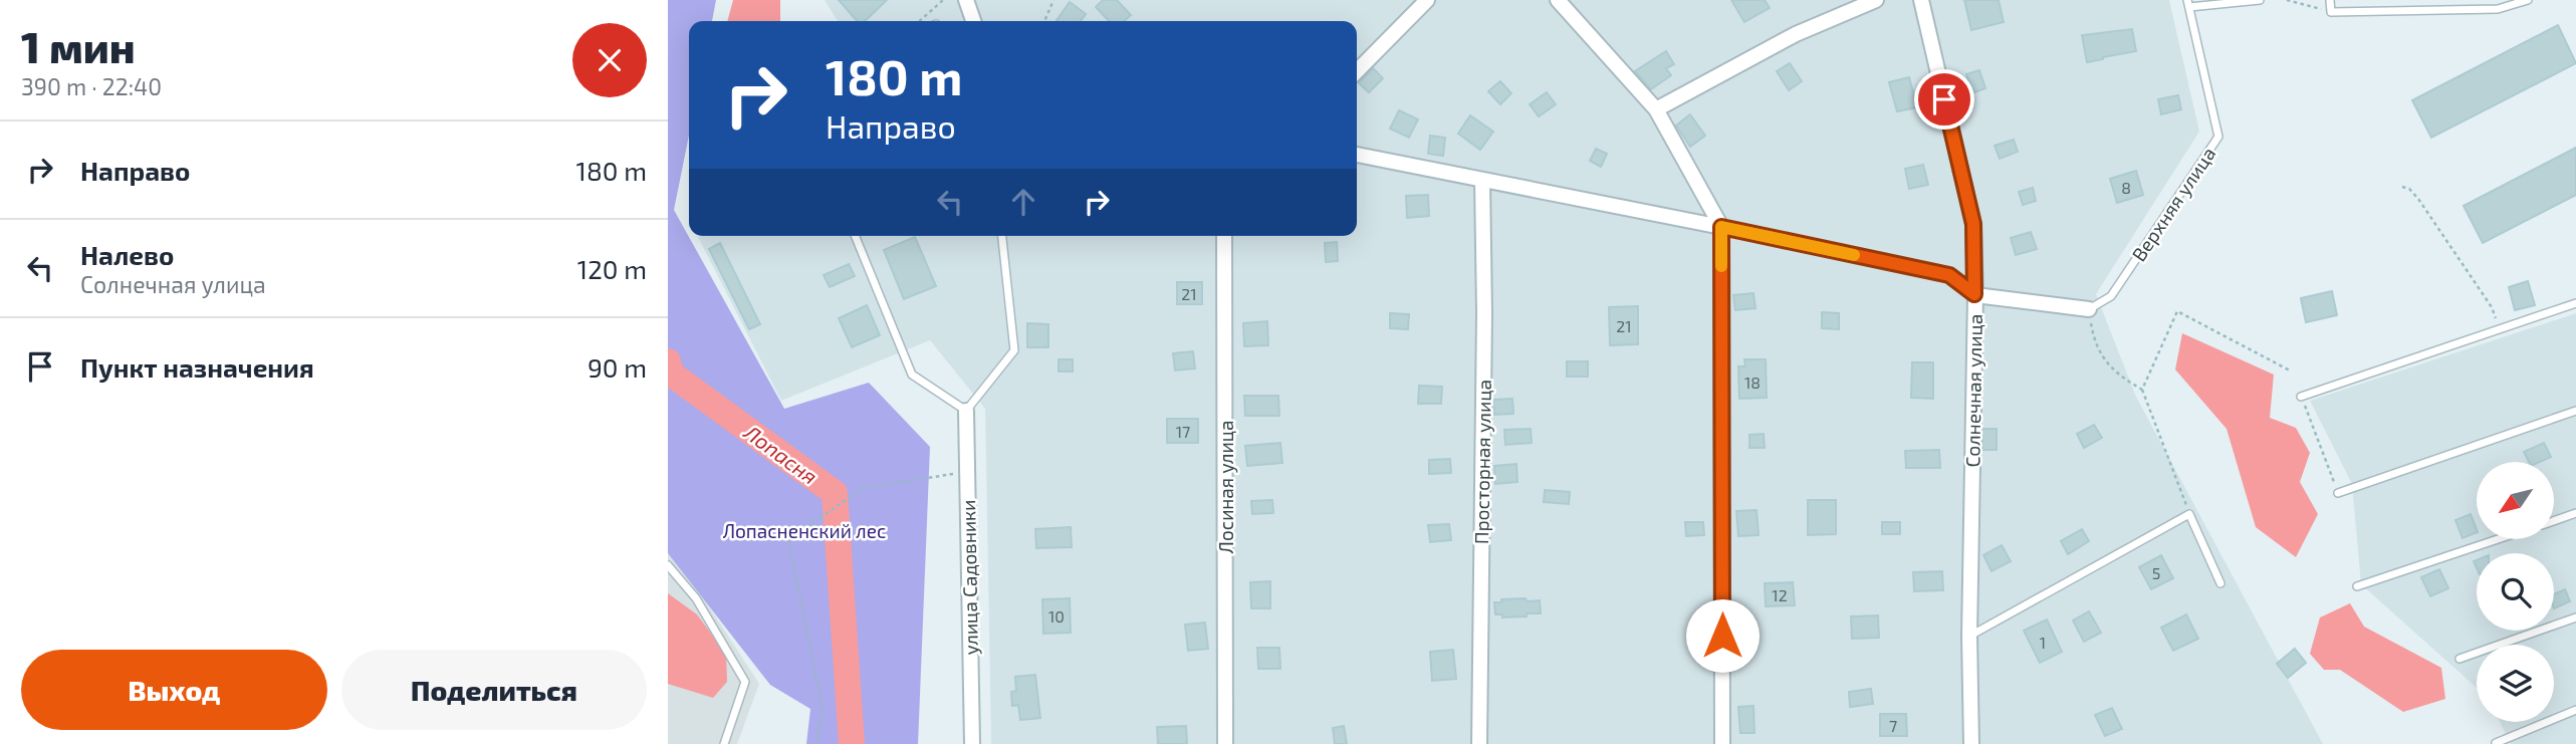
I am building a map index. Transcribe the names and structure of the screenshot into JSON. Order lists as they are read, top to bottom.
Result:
{
  "streets": {
    "street": [
      "Солнечная улица",
      "Просторная улица",
      "Лосиная улица",
      "улица Садовники"
    ],
    "lane": ["Верхняя улица"]
  },
  "water": ["Лопасня"],
  "parks": ["Лопасненский лес"],
  "house_numbers": [
    "8",
    "21",
    "21",
    "18",
    "17",
    "5",
    "12",
    "10",
    "1",
    "7"
  ],
  "north": "bottom left",
  "page": {
    "heading": ["1 мин", "390 m · 22:40"],
    "turn": ["180 m", "Направо"],
    "list": [
      {
        "name": "Направо",
        "value": "180 m"
      },
      {
        "name": "Налево",
        "note": "Солнечная улица",
        "value": "120 m"
      },
      {
        "name": "Пункт назначения",
        "value": "90 m"
      }
    ],
    "buttons": ["Выход", "Поделиться"]
  }
}
